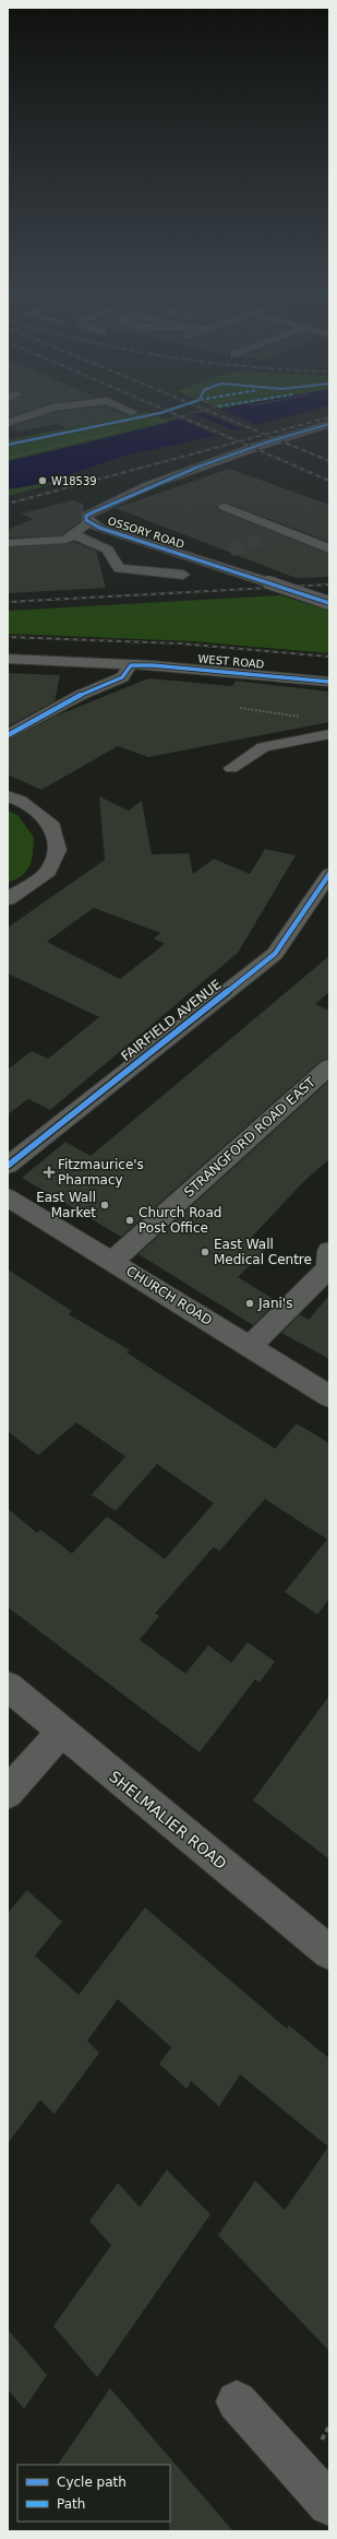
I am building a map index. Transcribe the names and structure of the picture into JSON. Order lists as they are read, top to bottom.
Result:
{
  "streets": {
    "street": [
      "OSSORY ROAD",
      "WEST ROAD",
      "FAIRFIELD AVENUE",
      "STRANGFORD ROAD EAST",
      "CHURCH ROAD",
      "SHELMALIER ROAD"
    ]
  },
  "crossings": [
    ["STRANGFORD ROAD EAST", "CHURCH ROAD"]
  ],
  "places": {
    "other": [
      "W18539",
      "East Wall Market",
      "Church Road Post Office",
      "East Wall Medical Centre",
      "Jani's"
    ],
    "health": ["Fitzmaurice's Pharmacy"]
  },
  "legend": ["Cycle path", "Path"]
}
